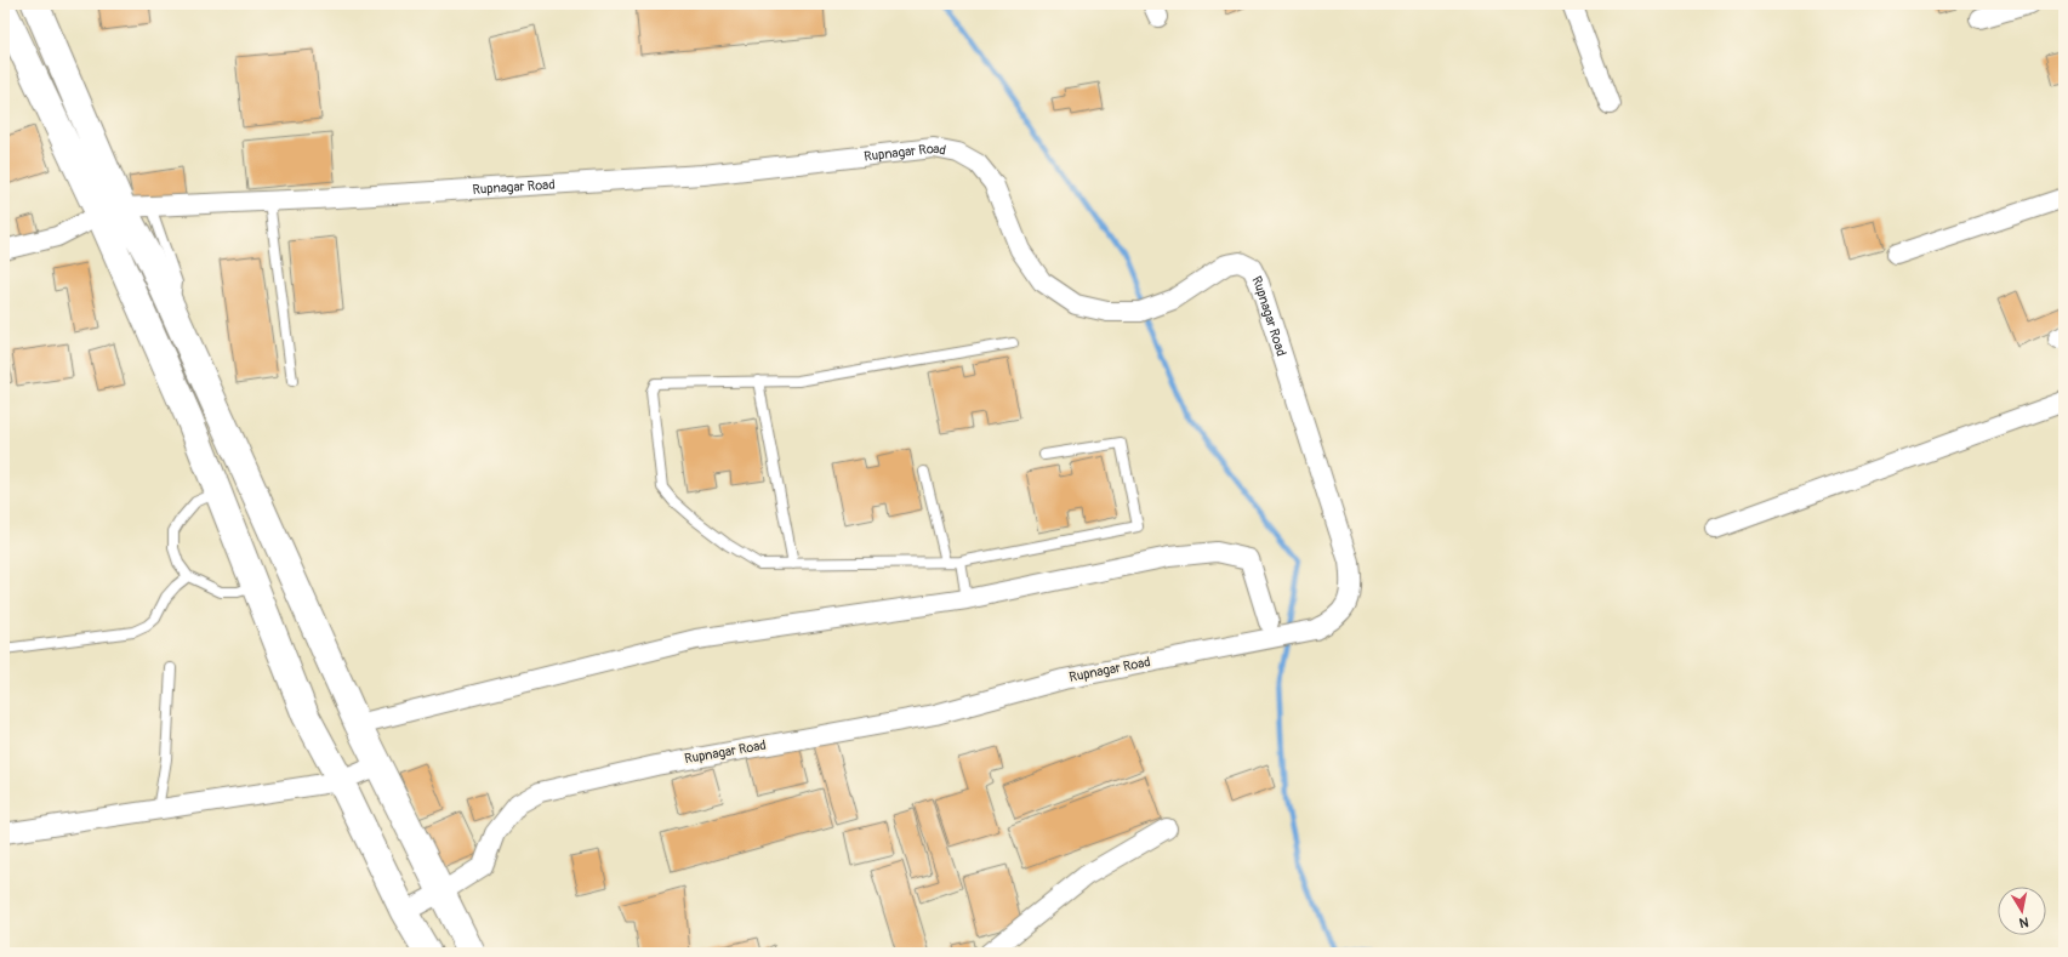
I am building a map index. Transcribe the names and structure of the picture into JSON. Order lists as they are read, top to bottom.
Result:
{
  "streets": {
    "street": ["Rupnagar Road"]
  },
  "north": "bottom"
}
